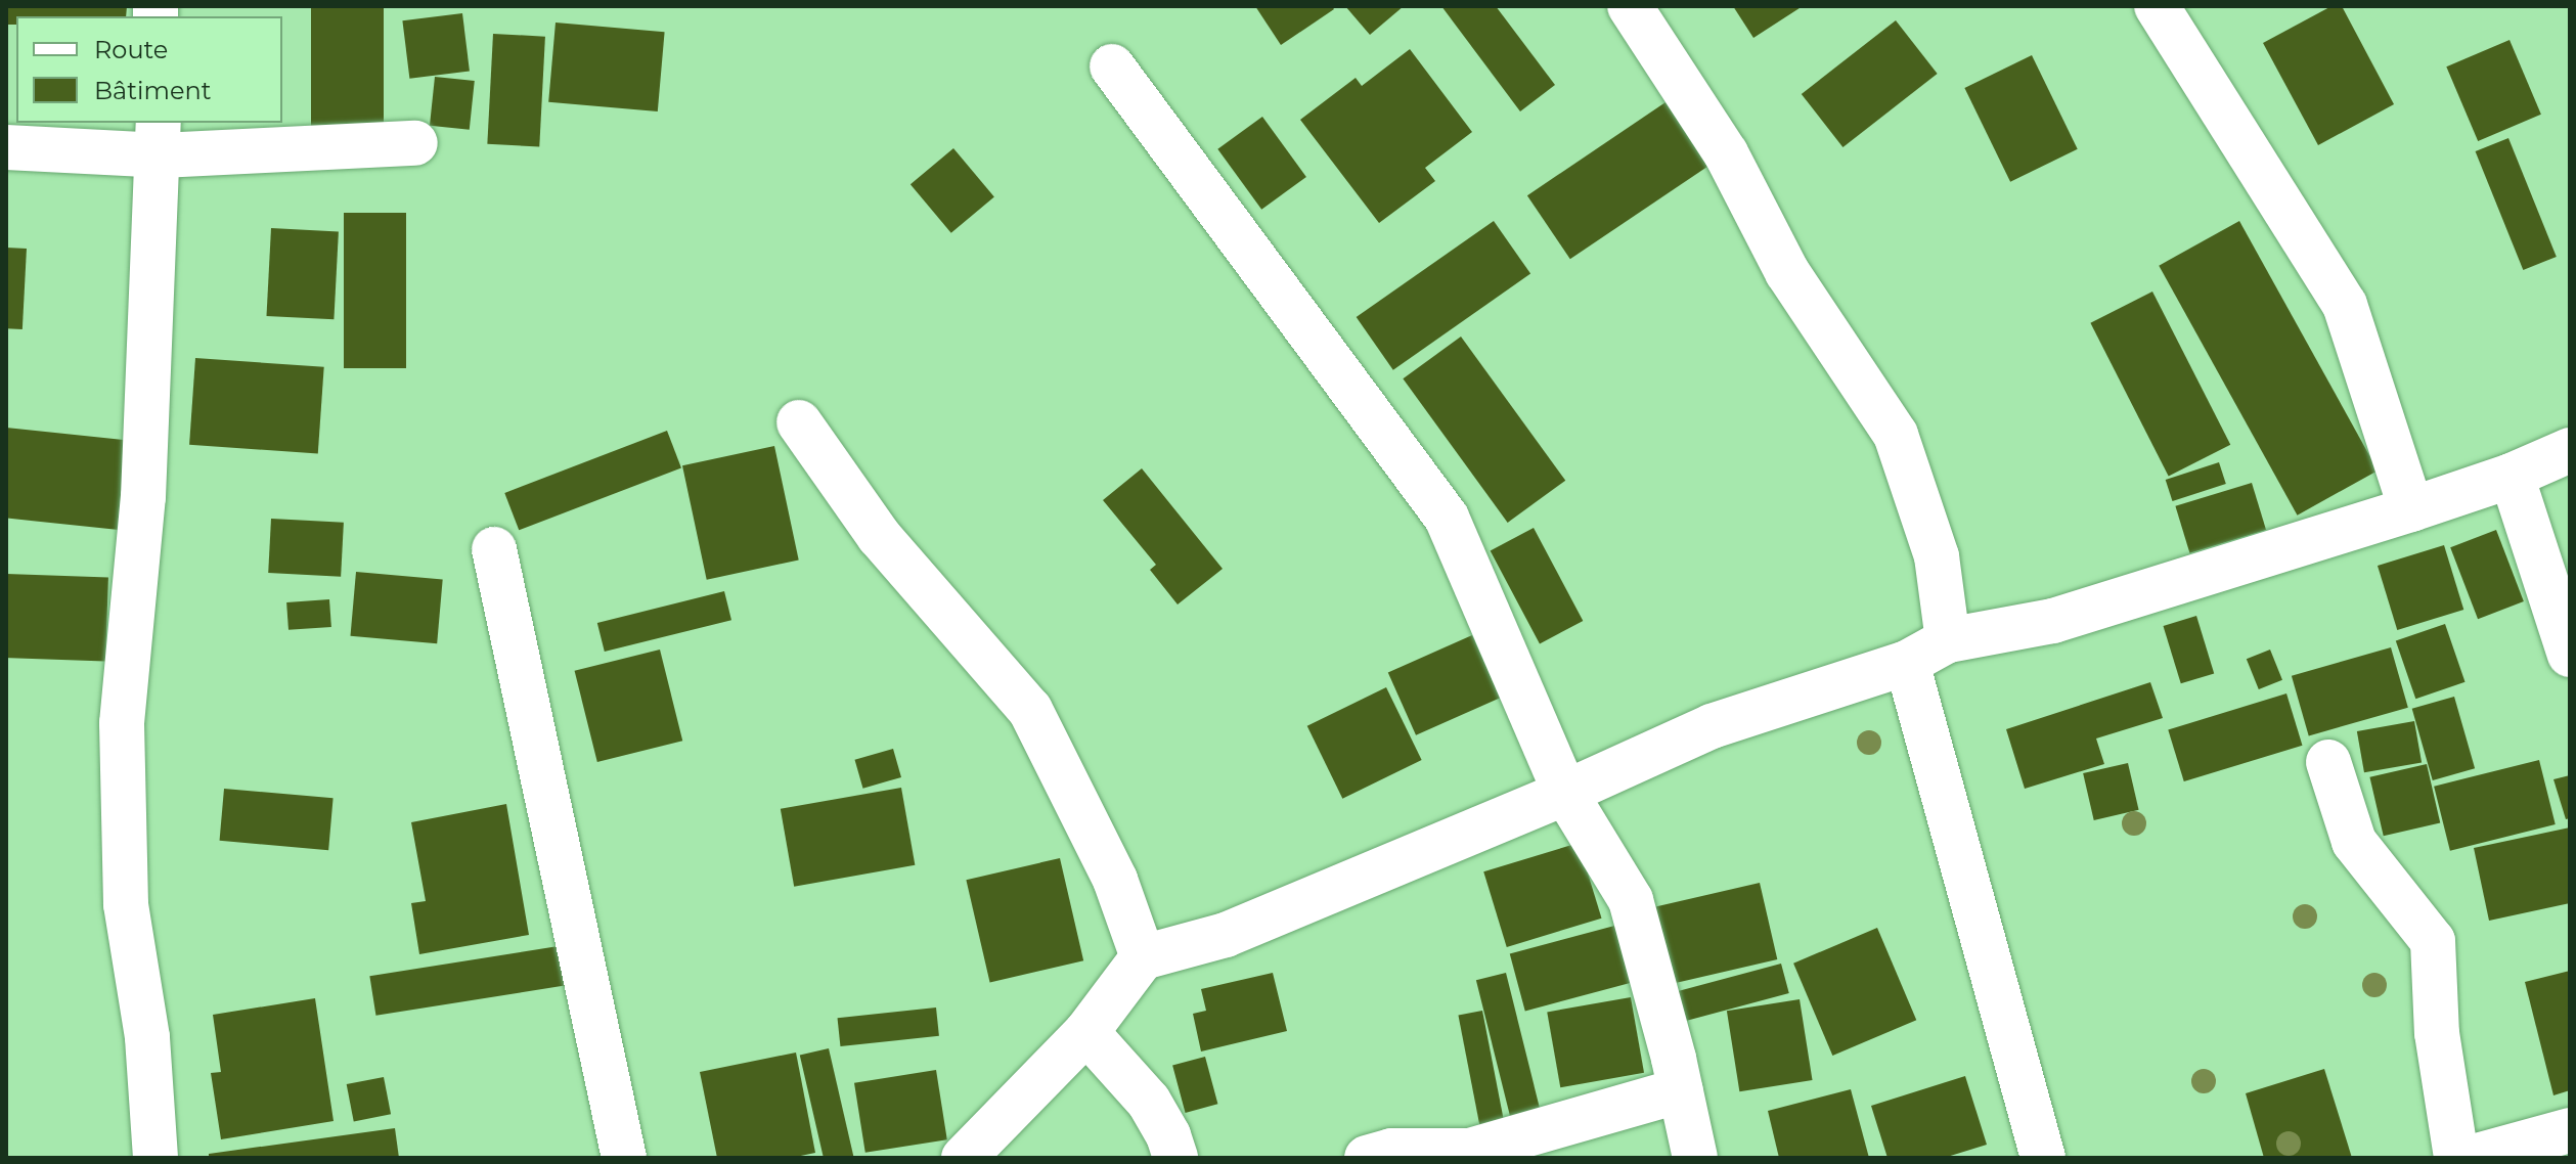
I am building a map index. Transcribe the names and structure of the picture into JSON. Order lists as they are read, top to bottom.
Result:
{
  "legend": ["Route", "Bâtiment"]
}
